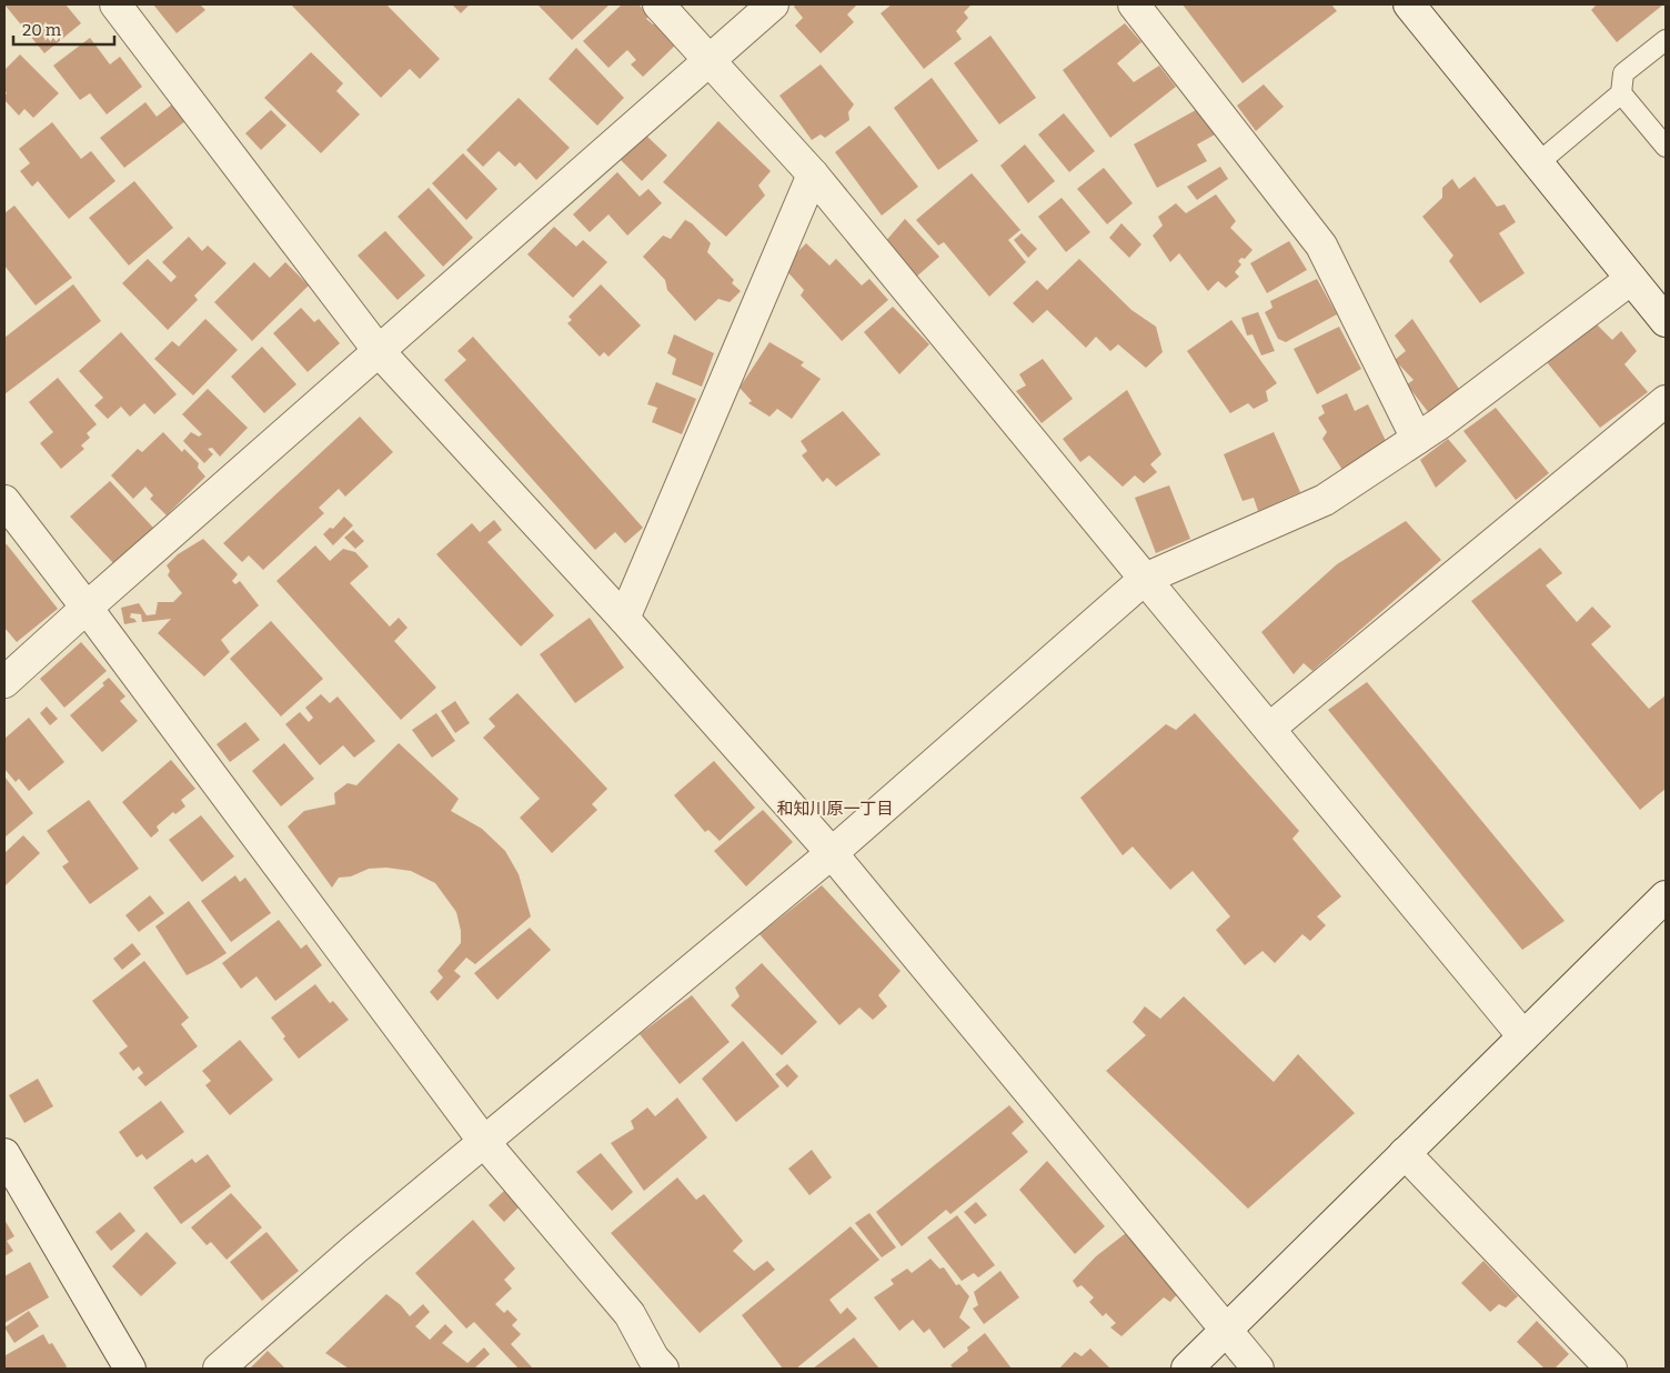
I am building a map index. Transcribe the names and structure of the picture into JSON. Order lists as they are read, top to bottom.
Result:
{
  "districts": ["和知川原一丁目"],
  "scale_bar": "20 m"
}
